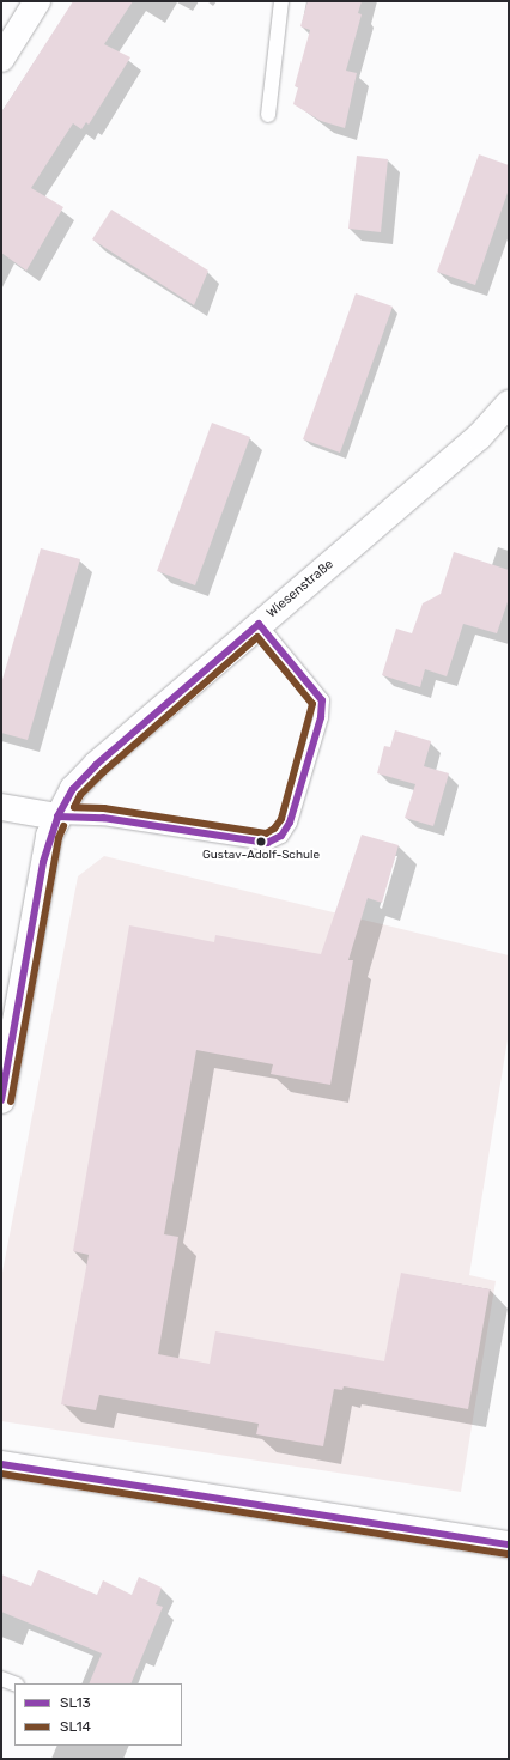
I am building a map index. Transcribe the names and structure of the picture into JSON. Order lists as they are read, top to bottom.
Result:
{
  "streets": {
    "street": ["Wiesenstraße"]
  },
  "places": ["Gustav-Adolf-Schule"],
  "lines": ["transit line SL13", "transit line SL14"],
  "legend": ["SL13", "SL14"]
}
